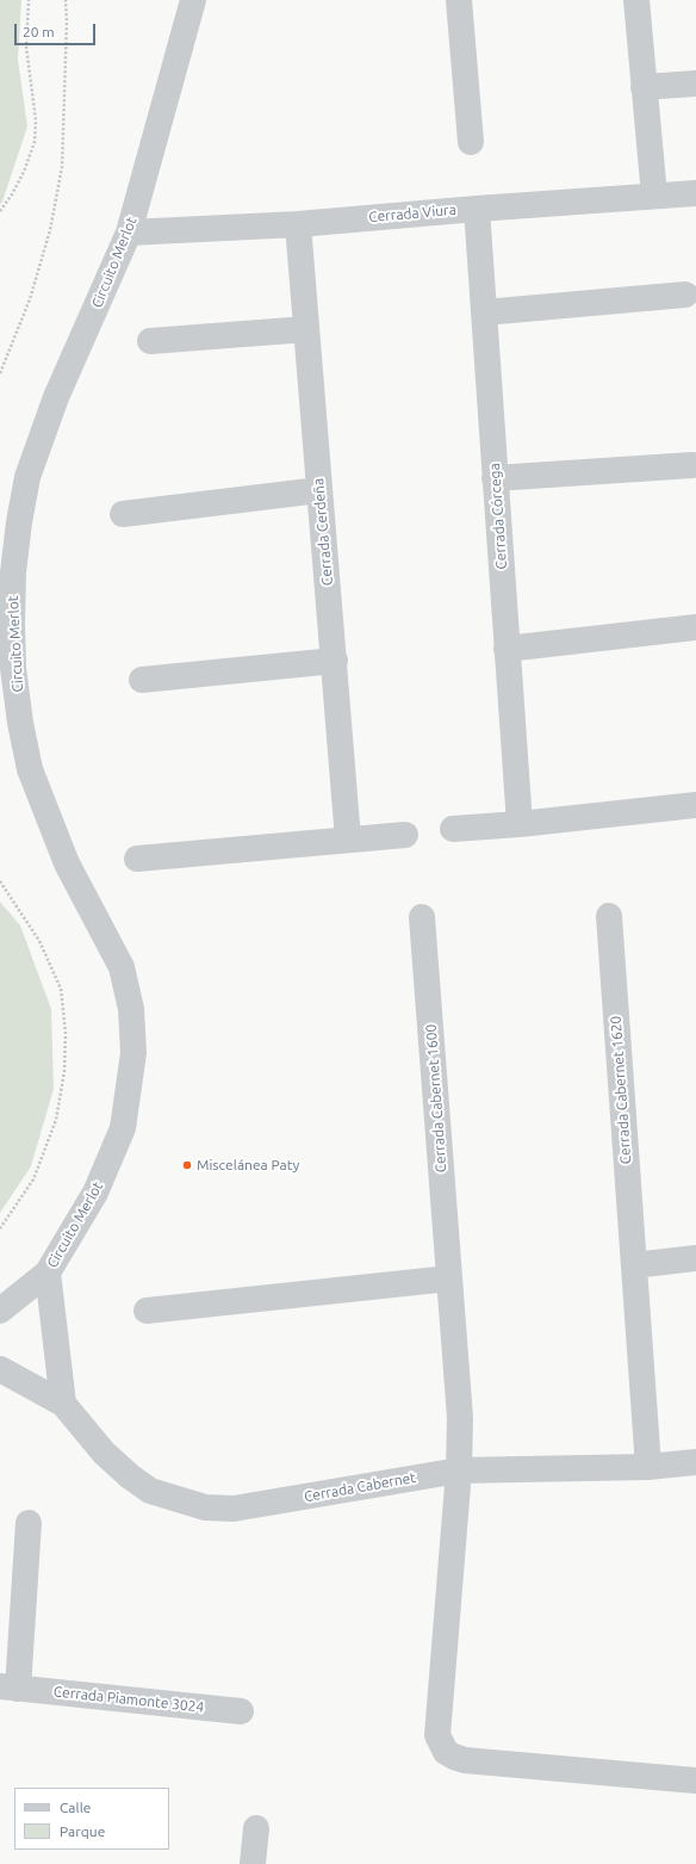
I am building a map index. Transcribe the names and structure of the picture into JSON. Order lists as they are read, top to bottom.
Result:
{
  "streets": {
    "street": [
      "Cerrada Viura",
      "Circuito Merlot",
      "Cerrada Córcega",
      "Cerrada Cerdeña",
      "Cerrada Cabernet 1620",
      "Cerrada Cabernet 1600",
      "Cerrada Cabernet",
      "Cerrada Piamonte 3024"
    ]
  },
  "crossings": [
    ["Cerrada Viura", "Circuito Merlot"],
    ["Cerrada Viura", "Cerrada Córcega"],
    ["Cerrada Viura", "Cerrada Cerdeña"],
    ["Cerrada Cabernet 1620", "Cerrada Cabernet"],
    ["Cerrada Cabernet 1600", "Cerrada Cabernet"]
  ],
  "places": ["Miscelánea Paty"],
  "legend": ["Calle", "Parque"],
  "scale_bar": "20 m"
}
